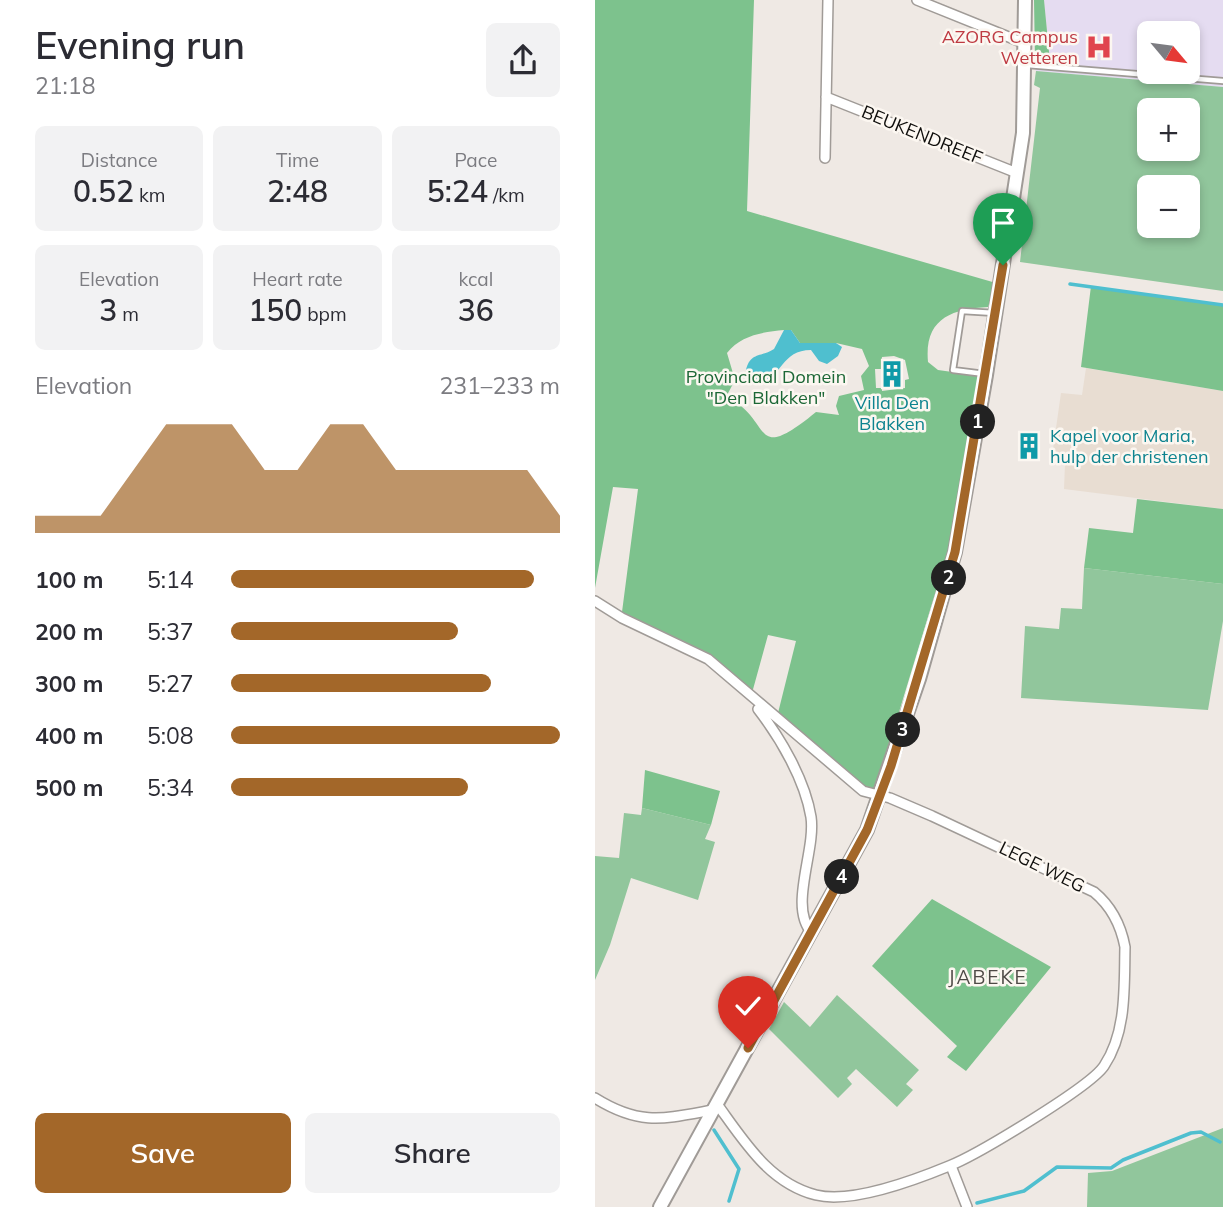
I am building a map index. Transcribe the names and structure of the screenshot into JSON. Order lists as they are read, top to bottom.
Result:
{
  "streets": {
    "street": ["BEUKENDREEF", "LEGE WEG"]
  },
  "districts": ["JABEKE"],
  "parks": ["Provinciaal Domein \"Den Blakken\""],
  "places": {
    "hospital": ["AZORG Campus Wetteren"],
    "building": ["Villa Den Blakken", "Kapel voor Maria, hulp der christenen"]
  },
  "north": "bottom right",
  "page": {
    "heading": ["Evening run", "21:18"],
    "map_buttons": ["+", "−"],
    "stats": [
      ["Distance", "0.52 km"],
      ["Time", "2:48"],
      ["Pace", "5:24 /km"],
      ["Elevation", "3 m"],
      ["Heart rate", "150 bpm"],
      ["kcal", "36"]
    ],
    "chart": ["Elevation", "231–233 m"],
    "pins": [
      "1",
      "2",
      "3",
      "4"
    ],
    "list": [
      {
        "name": "100 m",
        "note": "5:14"
      },
      {
        "name": "200 m",
        "note": "5:37"
      },
      {
        "name": "300 m",
        "note": "5:27"
      },
      {
        "name": "400 m",
        "note": "5:08"
      },
      {
        "name": "500 m",
        "note": "5:34"
      }
    ],
    "buttons": ["Save", "Share"]
  }
}
